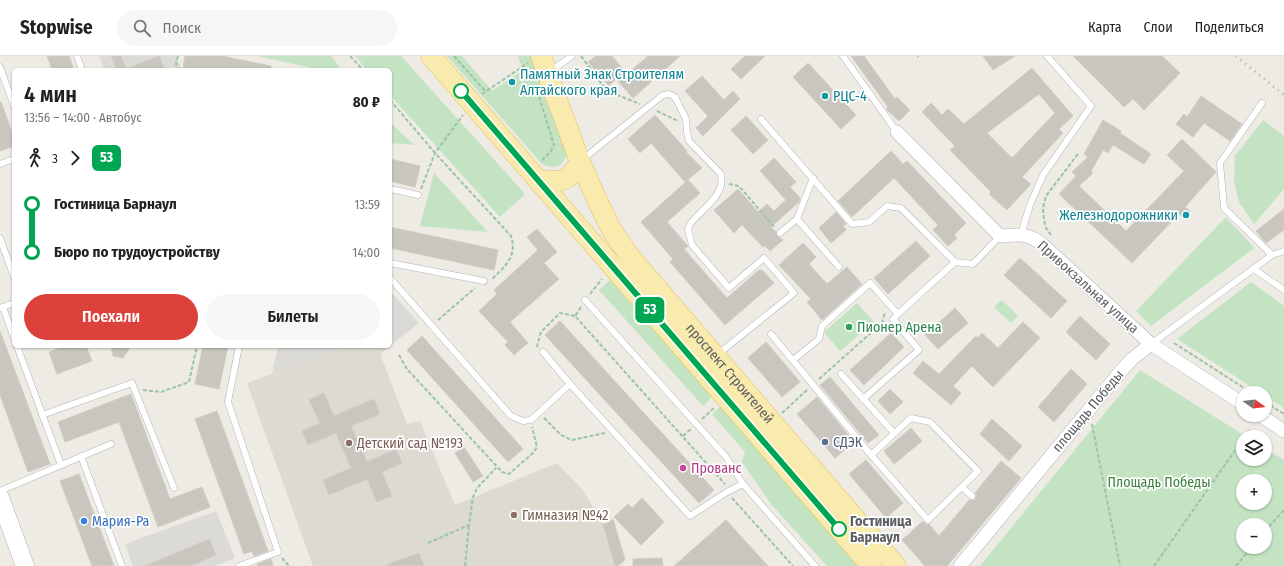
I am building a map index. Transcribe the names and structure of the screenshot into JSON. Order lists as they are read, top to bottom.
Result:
{
  "streets": {
    "main road": ["проспект Строителей"],
    "street": ["Привокзальная улица", "площадь Победы"]
  },
  "crossings": [
    ["Привокзальная улица", "площадь Победы"]
  ],
  "parks": ["Площадь Победы"],
  "places": [
    "Памятный Знак Строителям Алтайского края",
    "РЦС-4",
    "Железнодорожники",
    "Пионер Арена",
    "СДЭК",
    "Детский сад №193",
    "Прованс",
    "Гимназия №42",
    "Мария-Ра",
    "Гостиница Барнаул"
  ],
  "lines": ["bus line 53"],
  "north": "right",
  "page": {
    "header": "Stopwise",
    "search": "Поиск",
    "nav": ["Карта", "Слои", "Поделиться"],
    "on_map": "53",
    "heading": ["4 мин", "13:56 – 14:00 · Автобус", "80 ₽"],
    "legs": ["3", "53"],
    "list": [
      {
        "name": "Гостиница Барнаул",
        "value": "13:59"
      },
      {
        "name": "Бюро по трудоустройству",
        "value": "14:00"
      }
    ],
    "buttons": ["Поехали", "Билеты"],
    "map_buttons": ["+", "−"]
  }
}
